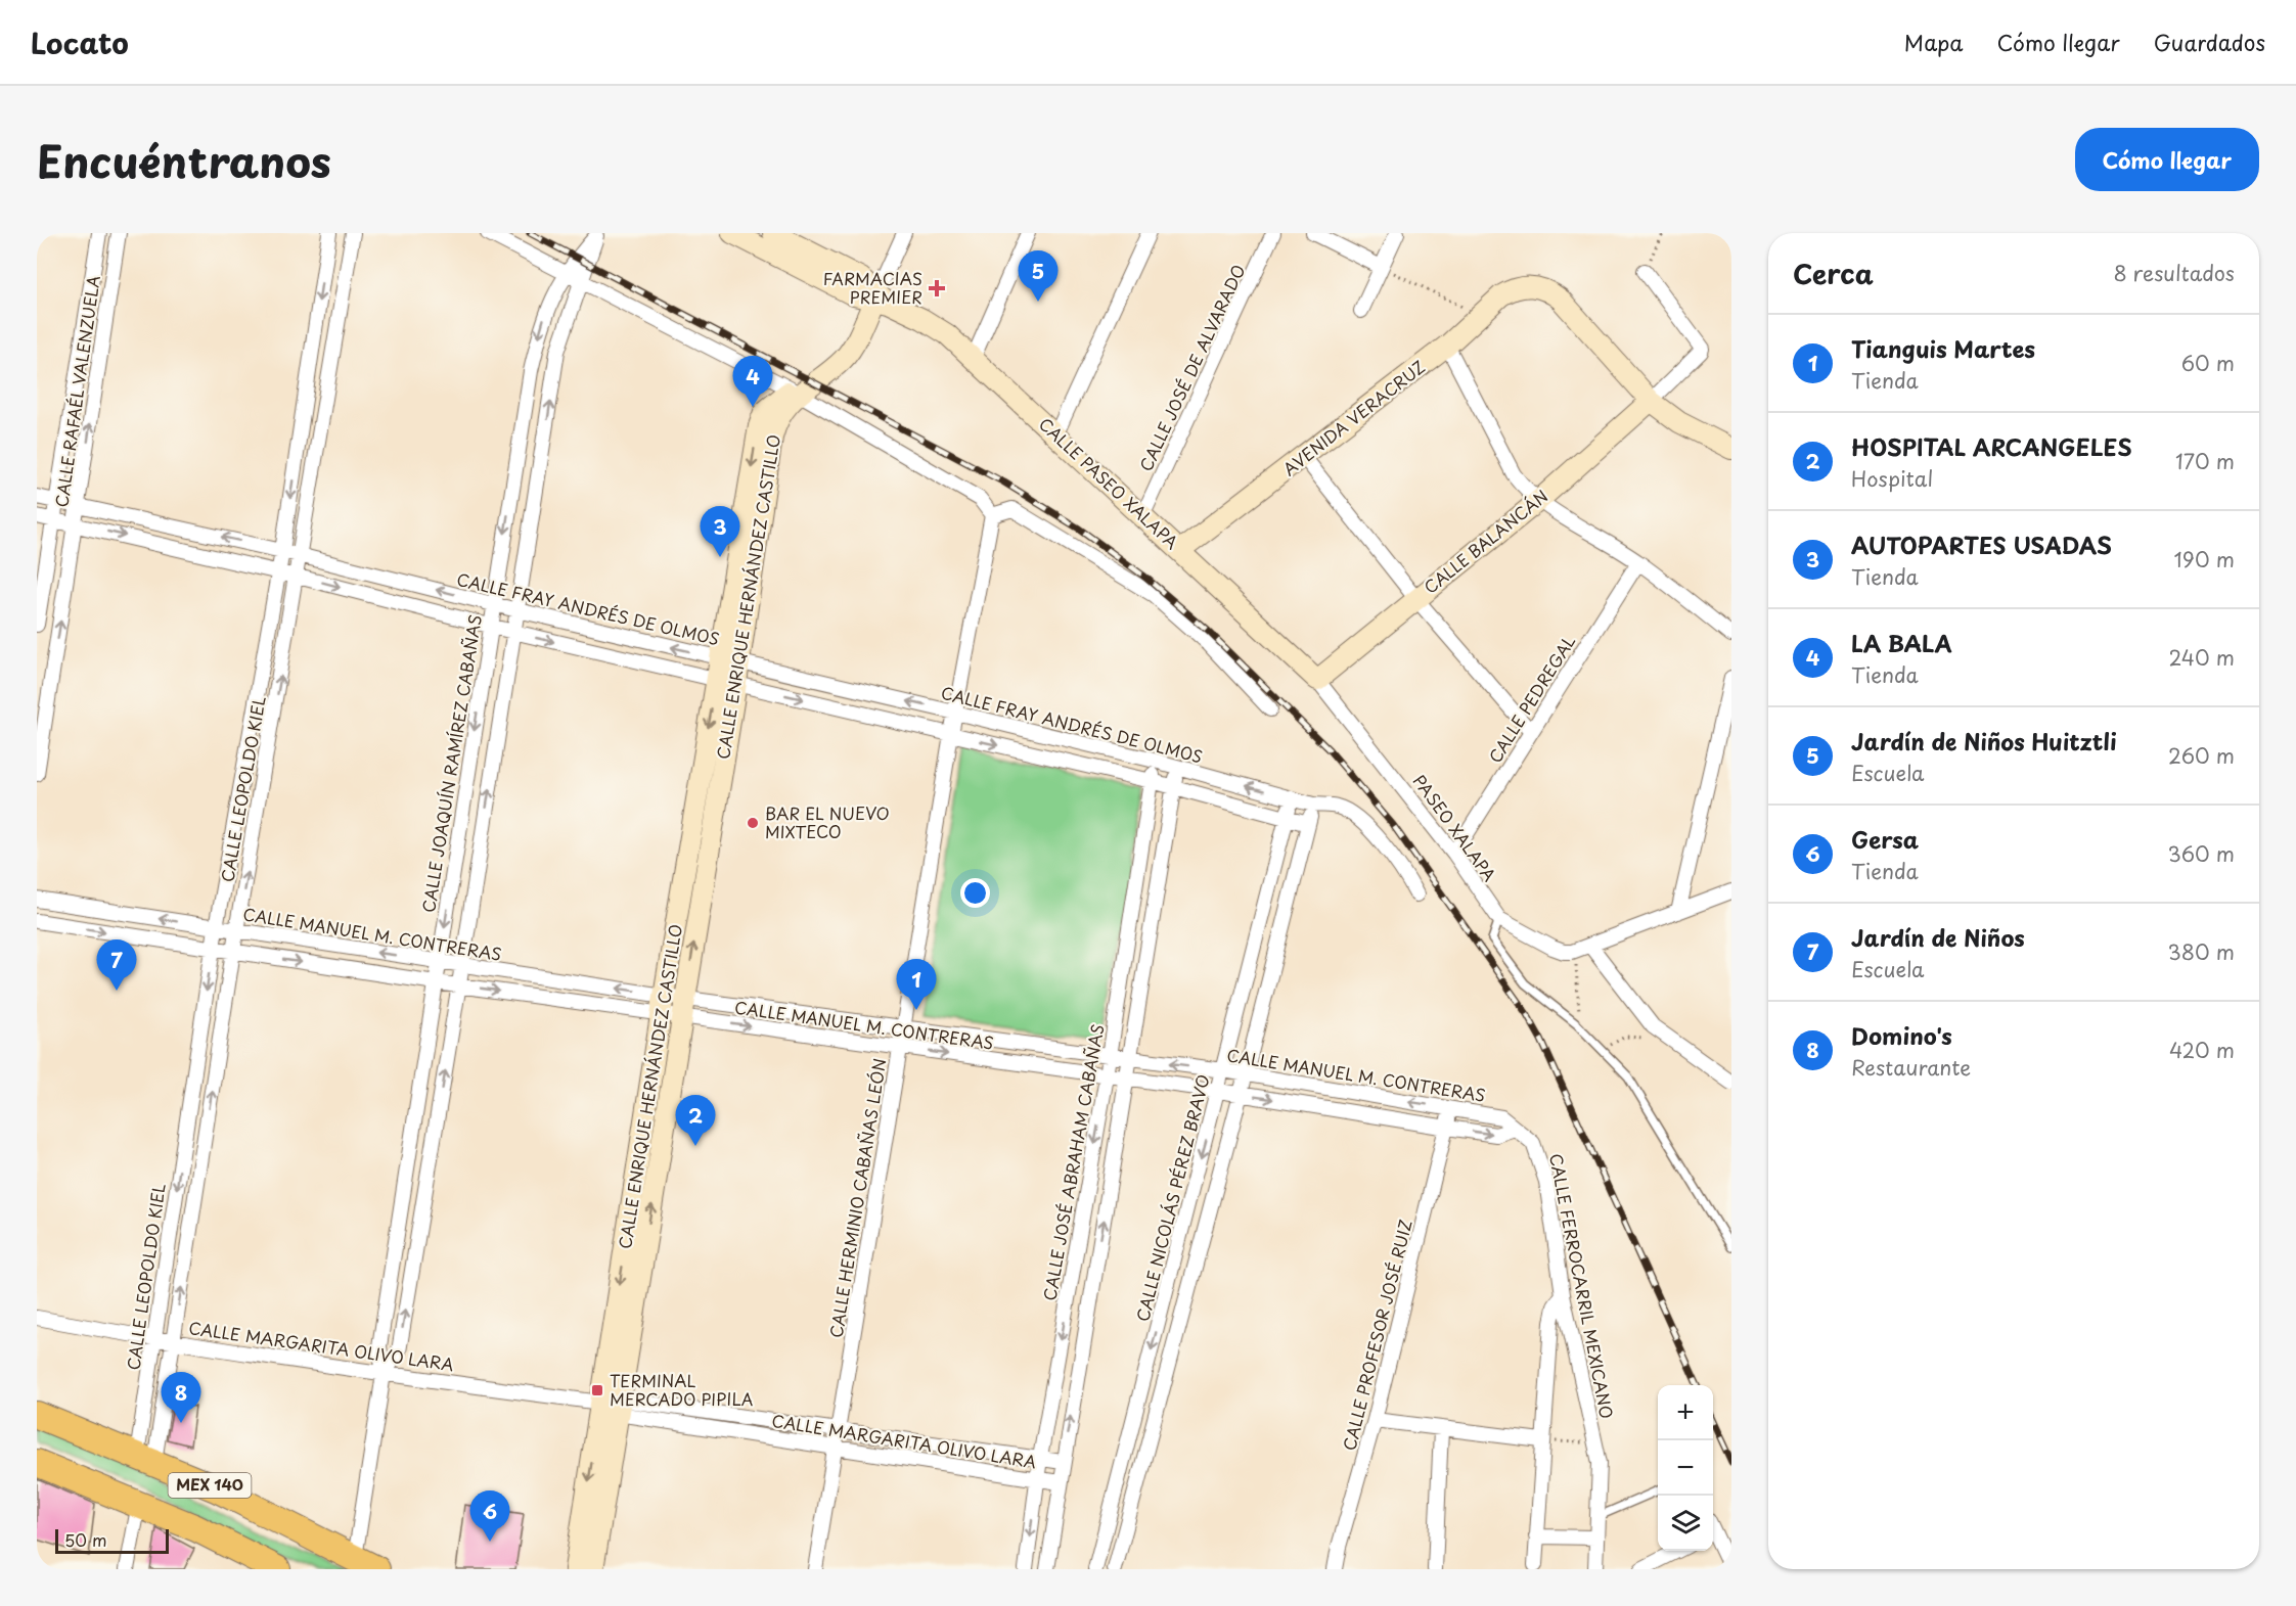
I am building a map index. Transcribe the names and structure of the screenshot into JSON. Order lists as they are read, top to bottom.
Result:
{
  "streets": {
    "highway": ["MEX 140"],
    "main road": [
      "AVENIDA VERACRUZ",
      "CALLE PASEO XALAPA",
      "CALLE BALANCÁN",
      "CALLE ENRIQUE HERNÁNDEZ CASTILLO"
    ],
    "street": [
      "CALLE JOSÉ DE ALVARADO",
      "CALLE RAFAÉL VALENZUELA",
      "CALLE FRAY ANDRÉS DE OLMOS",
      "CALLE PEDREGAL",
      "CALLE JOAQUÍN RAMÍREZ CABAÑAS",
      "CALLE LEOPOLDO KIEL",
      "PASEO XALAPA",
      "CALLE MANUEL M. CONTRERAS",
      "CALLE JOSÉ ABRAHAM CABAÑAS",
      "CALLE HERMINIO CABAÑAS LEÓN",
      "CALLE NICOLÁS PÉREZ BRAVO",
      "CALLE FERROCARRIL MEXICANO",
      "CALLE PROFESOR JOSÉ RUIZ",
      "CALLE MARGARITA OLIVO LARA"
    ]
  },
  "crossings": [
    ["CALLE JOSÉ DE ALVARADO", "CALLE PASEO XALAPA"],
    ["CALLE RAFAÉL VALENZUELA", "CALLE FRAY ANDRÉS DE OLMOS"],
    ["AVENIDA VERACRUZ", "CALLE PASEO XALAPA"],
    ["AVENIDA VERACRUZ", "CALLE BALANCÁN"],
    ["CALLE PASEO XALAPA", "CALLE BALANCÁN"],
    ["CALLE PASEO XALAPA", "CALLE ENRIQUE HERNÁNDEZ CASTILLO"],
    ["CALLE PASEO XALAPA", "PASEO XALAPA"],
    ["CALLE BALANCÁN", "PASEO XALAPA"],
    ["CALLE ENRIQUE HERNÁNDEZ CASTILLO", "CALLE FRAY ANDRÉS DE OLMOS"],
    ["CALLE ENRIQUE HERNÁNDEZ CASTILLO", "CALLE MANUEL M. CONTRERAS"],
    ["CALLE ENRIQUE HERNÁNDEZ CASTILLO", "CALLE MARGARITA OLIVO LARA"],
    ["CALLE FRAY ANDRÉS DE OLMOS", "CALLE JOAQUÍN RAMÍREZ CABAÑAS"],
    ["CALLE FRAY ANDRÉS DE OLMOS", "CALLE LEOPOLDO KIEL"],
    ["CALLE FRAY ANDRÉS DE OLMOS", "CALLE JOSÉ ABRAHAM CABAÑAS"],
    ["CALLE FRAY ANDRÉS DE OLMOS", "CALLE HERMINIO CABAÑAS LEÓN"],
    ["CALLE FRAY ANDRÉS DE OLMOS", "CALLE NICOLÁS PÉREZ BRAVO"],
    ["CALLE PEDREGAL", "PASEO XALAPA"],
    ["CALLE JOAQUÍN RAMÍREZ CABAÑAS", "CALLE MANUEL M. CONTRERAS"],
    ["CALLE JOAQUÍN RAMÍREZ CABAÑAS", "CALLE MARGARITA OLIVO LARA"],
    ["CALLE JOAQUÍN RAMÍREZ CABAÑAS", "MEX 140"],
    ["CALLE LEOPOLDO KIEL", "CALLE MANUEL M. CONTRERAS"],
    ["CALLE LEOPOLDO KIEL", "CALLE MARGARITA OLIVO LARA"],
    ["CALLE LEOPOLDO KIEL", "MEX 140"],
    ["CALLE MANUEL M. CONTRERAS", "CALLE JOSÉ ABRAHAM CABAÑAS"],
    ["CALLE MANUEL M. CONTRERAS", "CALLE HERMINIO CABAÑAS LEÓN"],
    ["CALLE MANUEL M. CONTRERAS", "CALLE NICOLÁS PÉREZ BRAVO"],
    ["CALLE MANUEL M. CONTRERAS", "CALLE FERROCARRIL MEXICANO"],
    ["CALLE MANUEL M. CONTRERAS", "CALLE PROFESOR JOSÉ RUIZ"],
    ["CALLE JOSÉ ABRAHAM CABAÑAS", "CALLE MARGARITA OLIVO LARA"],
    ["CALLE HERMINIO CABAÑAS LEÓN", "CALLE MARGARITA OLIVO LARA"]
  ],
  "places": {
    "health": ["FARMACIAS PREMIER"],
    "other": ["BAR EL NUEVO MIXTECO"],
    "transit": ["TERMINAL MERCADO PIPILA"]
  },
  "scale_bar": "50 m",
  "page": {
    "header": "Locato",
    "nav": ["Mapa", "Cómo llegar", "Guardados"],
    "title": "Encuéntranos",
    "buttons": "Cómo llegar",
    "heading": ["Cerca", "8 resultados"],
    "pins": [
      "5",
      "4",
      "3",
      "7",
      "1",
      "2",
      "8",
      "6"
    ],
    "list": [
      {
        "mark": "1",
        "name": "Tianguis Martes",
        "note": "Tienda",
        "value": "60 m"
      },
      {
        "mark": "2",
        "name": "HOSPITAL ARCANGELES",
        "note": "Hospital",
        "value": "170 m"
      },
      {
        "mark": "3",
        "name": "AUTOPARTES USADAS",
        "note": "Tienda",
        "value": "190 m"
      },
      {
        "mark": "4",
        "name": "LA BALA",
        "note": "Tienda",
        "value": "240 m"
      },
      {
        "mark": "5",
        "name": "Jardín de Niños Huitztli",
        "note": "Escuela",
        "value": "260 m"
      },
      {
        "mark": "6",
        "name": "Gersa",
        "note": "Tienda",
        "value": "360 m"
      },
      {
        "mark": "7",
        "name": "Jardín de Niños",
        "note": "Escuela",
        "value": "380 m"
      },
      {
        "mark": "8",
        "name": "Domino's",
        "note": "Restaurante",
        "value": "420 m"
      }
    ],
    "map_buttons": ["+", "−"],
    "scale": "50 m"
  }
}
